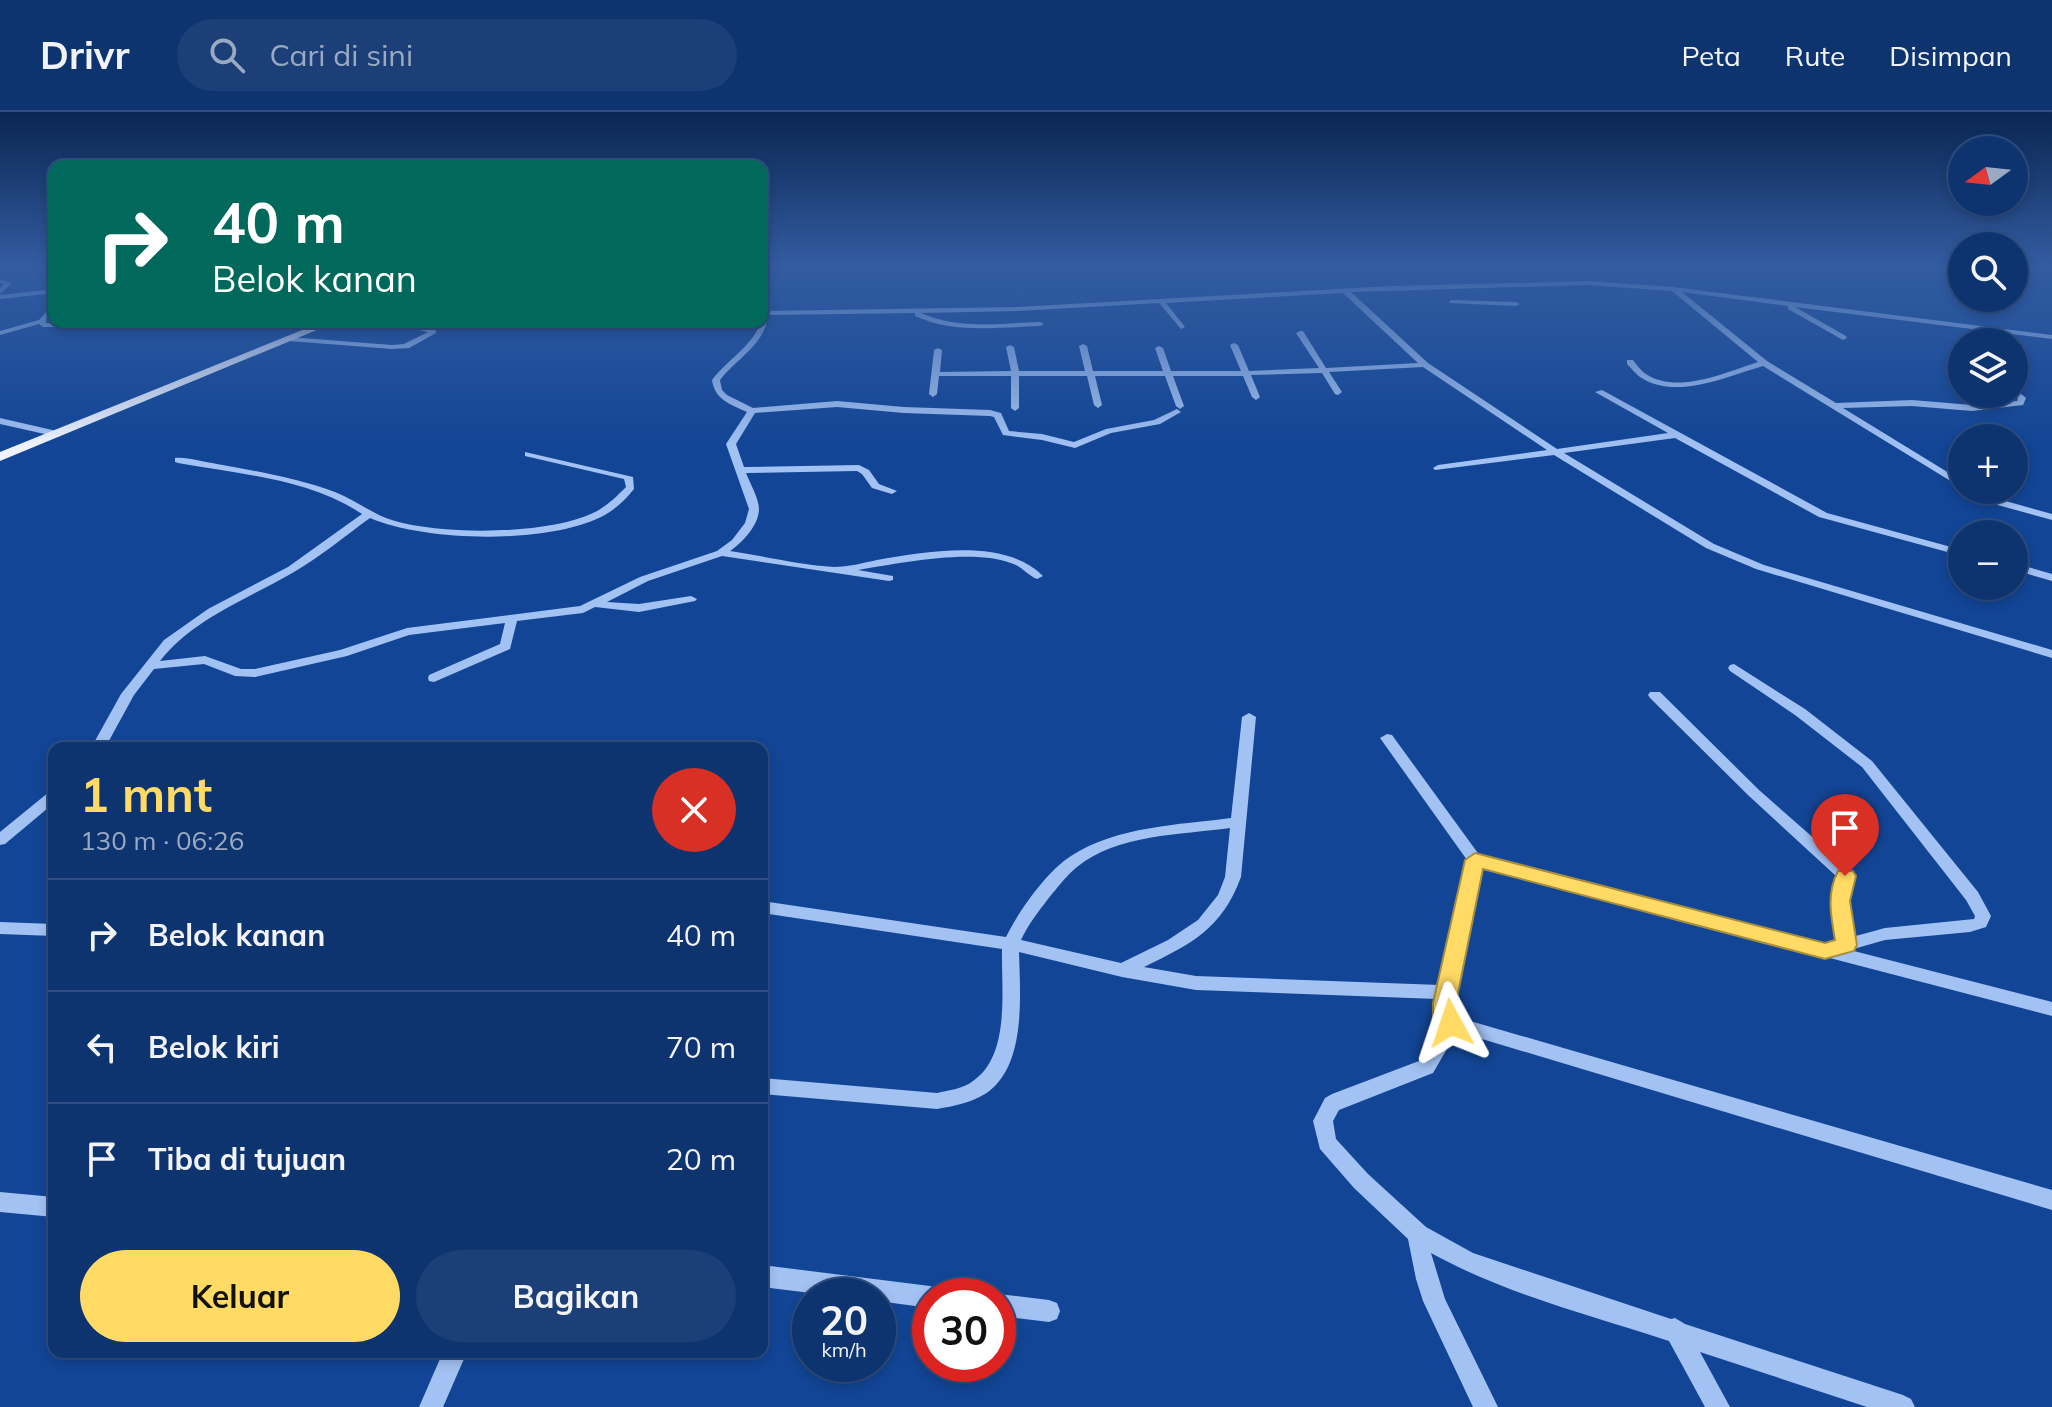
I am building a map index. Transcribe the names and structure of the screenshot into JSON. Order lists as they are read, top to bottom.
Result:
{
  "north": "left",
  "page": {
    "header": "Drivr",
    "search": "Cari di sini",
    "nav": ["Peta", "Rute", "Disimpan"],
    "map_buttons": ["+", "−"],
    "turn": ["40 m", "Belok kanan"],
    "heading": ["1 mnt", "130 m · 06:26"],
    "list": [
      {
        "name": "Belok kanan",
        "value": "40 m"
      },
      {
        "name": "Belok kiri",
        "value": "70 m"
      },
      {
        "name": "Tiba di tujuan",
        "value": "20 m"
      }
    ],
    "buttons": ["Keluar", "Bagikan"],
    "speed": "20 km/h",
    "limit": "30"
  }
}
